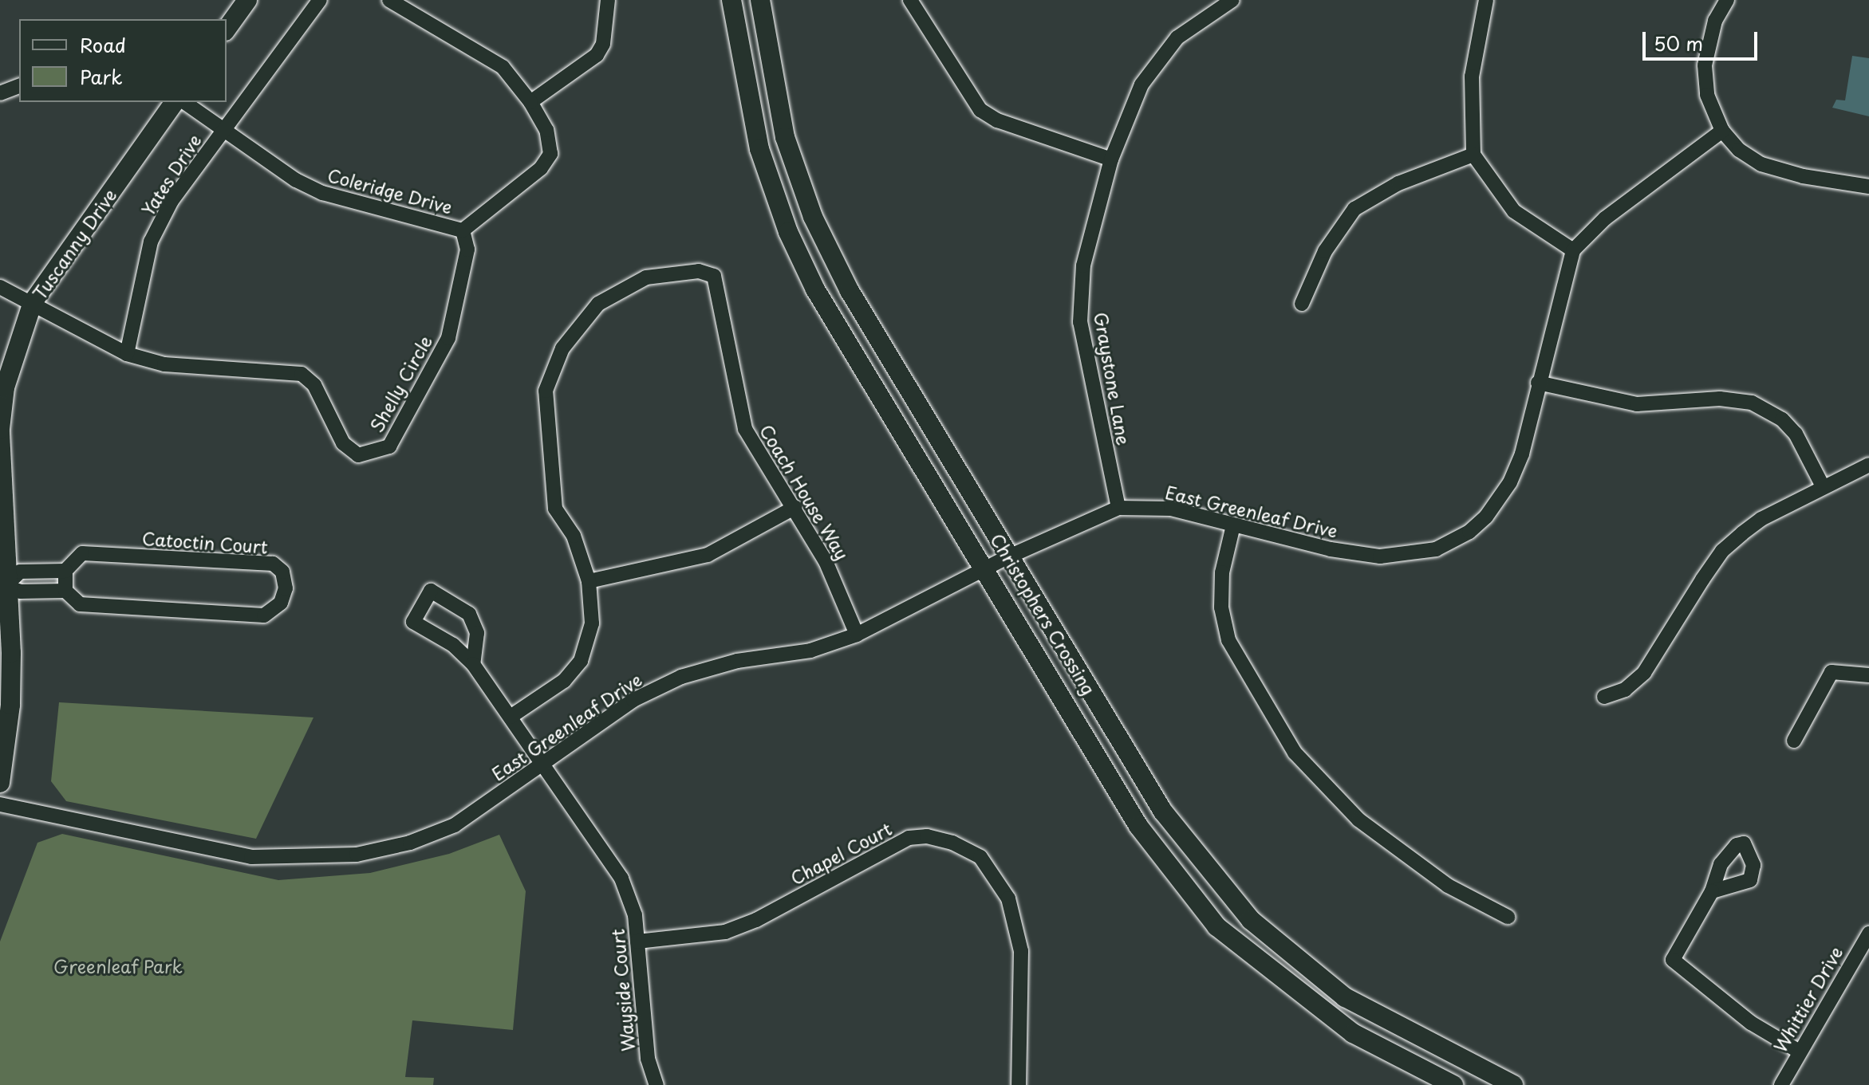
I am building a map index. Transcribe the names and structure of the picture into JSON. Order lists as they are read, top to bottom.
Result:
{
  "streets": {
    "street": [
      "Yates Drive",
      "Coleridge Drive",
      "Tuscanny Drive",
      "Graystone Lane",
      "Shelly Circle",
      "Coach House Way",
      "East Greenleaf Drive",
      "Catoctin Court",
      "Christophers Crossing",
      "Chapel Court",
      "Wayside Court",
      "Whittier Drive"
    ]
  },
  "crossings": [
    ["Yates Drive", "Coleridge Drive"],
    ["Yates Drive", "Shelly Circle"],
    ["Coleridge Drive", "Shelly Circle"],
    ["Tuscanny Drive", "Shelly Circle"],
    ["Tuscanny Drive", "Catoctin Court"],
    ["Graystone Lane", "East Greenleaf Drive"],
    ["Coach House Way", "East Greenleaf Drive"],
    ["Coach House Way", "Wayside Court"],
    ["East Greenleaf Drive", "Christophers Crossing"],
    ["East Greenleaf Drive", "Wayside Court"],
    ["Chapel Court", "Wayside Court"]
  ],
  "parks": ["Greenleaf Park"],
  "legend": ["Road", "Park"],
  "scale_bar": "50 m"
}
